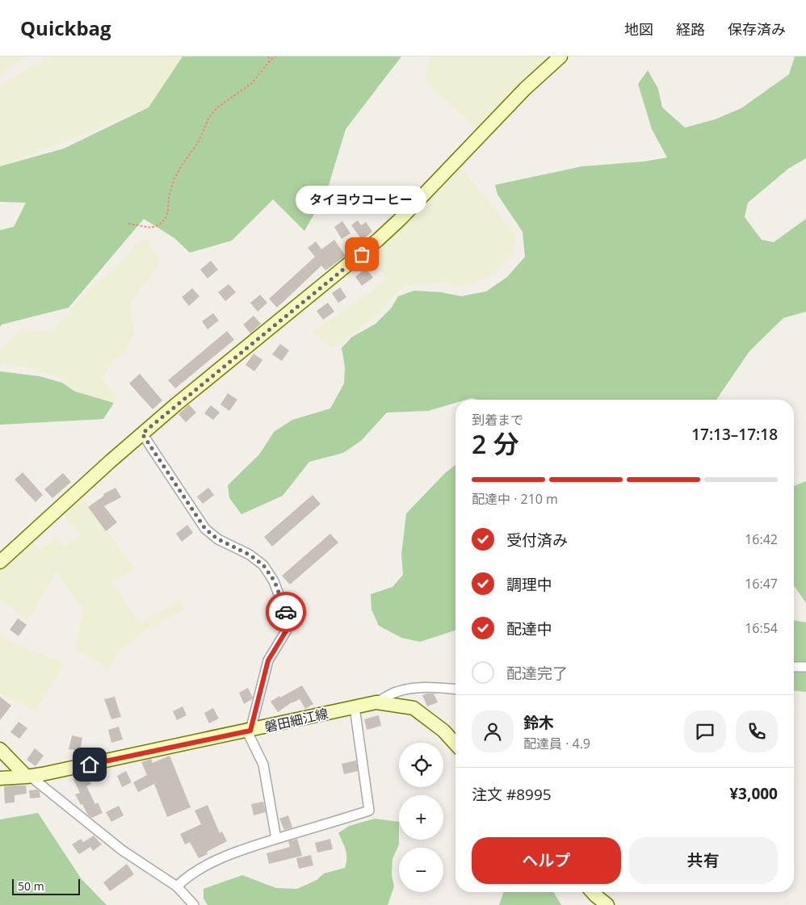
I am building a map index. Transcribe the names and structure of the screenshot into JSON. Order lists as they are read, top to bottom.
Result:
{
  "streets": {
    "street": ["磐田細江線"]
  },
  "places": ["タイヨウコーヒー"],
  "scale_bar": "50 m",
  "page": {
    "header": "Quickbag",
    "nav": ["地図", "経路", "保存済み"],
    "bubble": "タイヨウコーヒー",
    "heading": ["2 分", "到着まで", "17:13–17:18"],
    "panel": [
      "鈴木",
      "配達員 · 4.9",
      "注文 #8995",
      "¥3,000"
    ],
    "bar": "配達中 · 210 m",
    "list": [
      ["受付済み", "16:42"],
      ["調理中", "16:47"],
      ["配達中", "16:54"],
      "配達完了"
    ],
    "map_buttons": ["+", "−"],
    "buttons": ["ヘルプ", "共有"],
    "scale": "50 m"
  }
}
